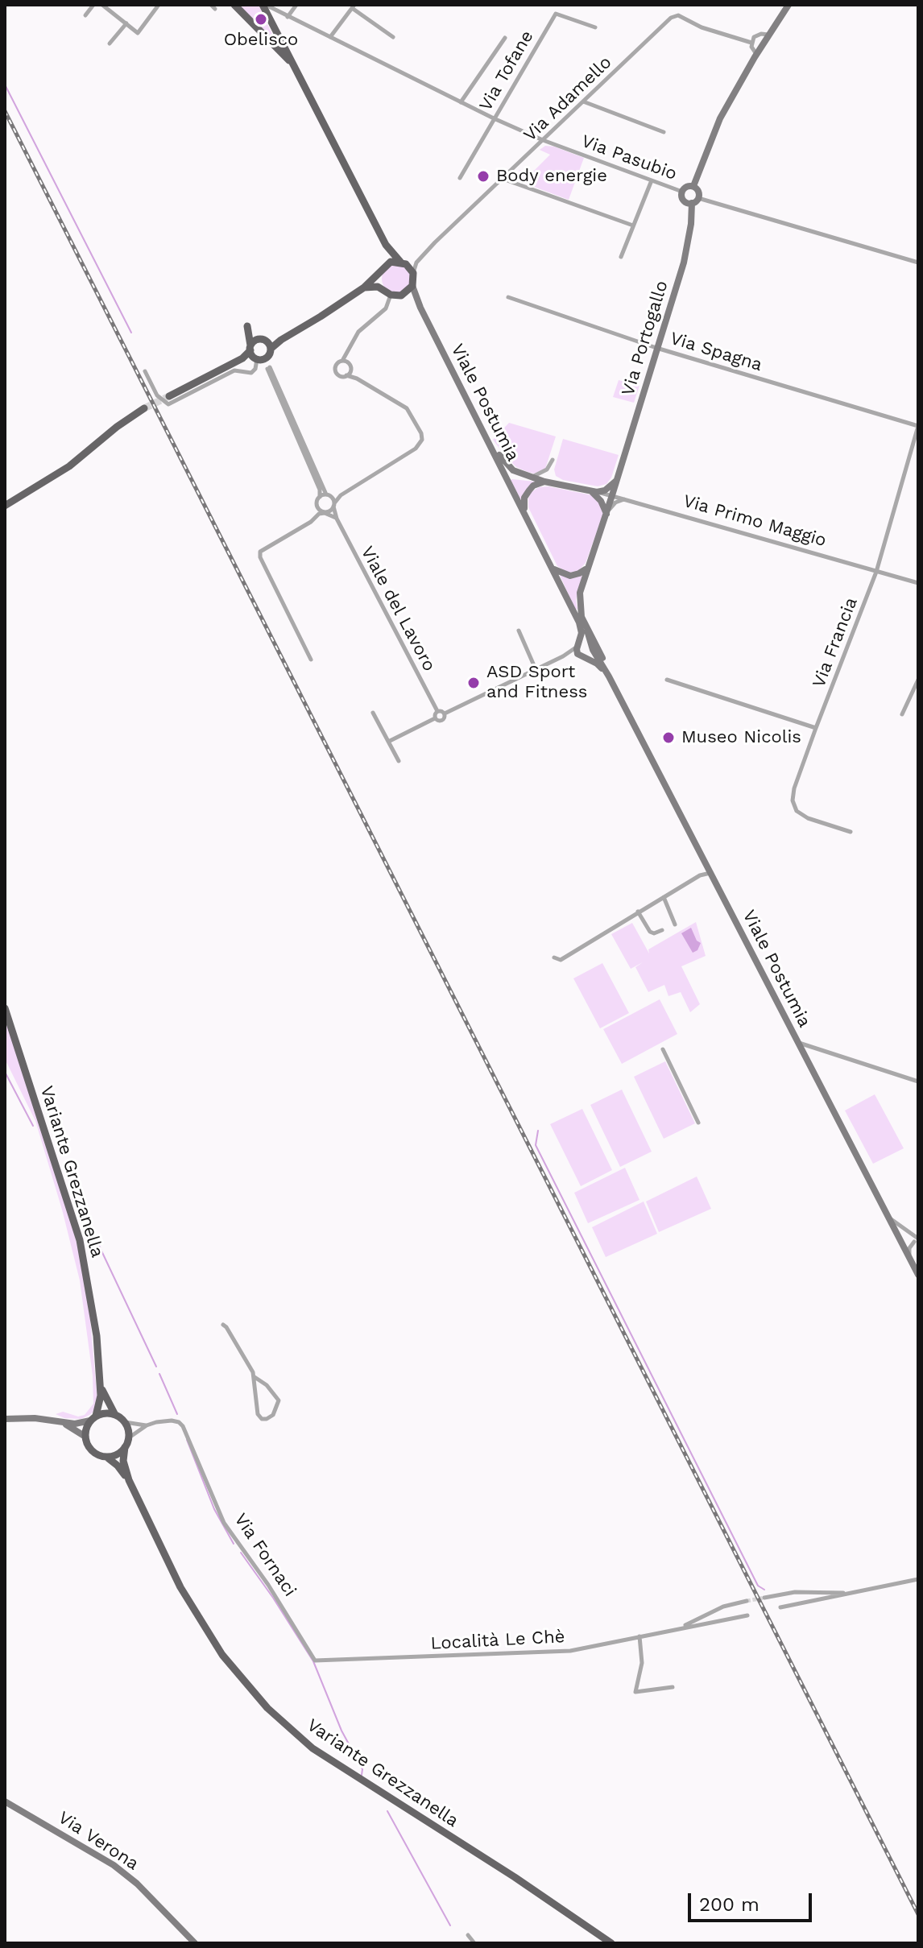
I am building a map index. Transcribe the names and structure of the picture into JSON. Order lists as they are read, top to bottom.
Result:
{
  "streets": {
    "main road": [
      "Via Portogallo",
      "Viale Postumia",
      "Via Primo Maggio",
      "Variante Grezzanella",
      "Via Verona"
    ],
    "street": [
      "Via Tofane",
      "Via Adamello",
      "Via Pasubio",
      "Via Spagna",
      "Viale del Lavoro",
      "Via Francia",
      "Via Fornaci",
      "Località Le Chè"
    ]
  },
  "crossings": [
    ["Via Tofane", "Via Pasubio"],
    ["Via Adamello", "Via Pasubio"],
    ["Via Adamello", "Viale Postumia"],
    ["Via Pasubio", "Via Portogallo"],
    ["Via Portogallo", "Via Spagna"],
    ["Via Portogallo", "Viale Postumia"],
    ["Via Portogallo", "Via Primo Maggio"],
    ["Via Spagna", "Via Francia"],
    ["Viale Postumia", "Via Primo Maggio"],
    ["Via Primo Maggio", "Via Francia"],
    ["Variante Grezzanella", "Via Fornaci"],
    ["Via Fornaci", "Località Le Chè"]
  ],
  "places": [
    "Obelisco",
    "Body energie",
    "ASD Sport and Fitness",
    "Museo Nicolis"
  ],
  "scale_bar": "200 m"
}
